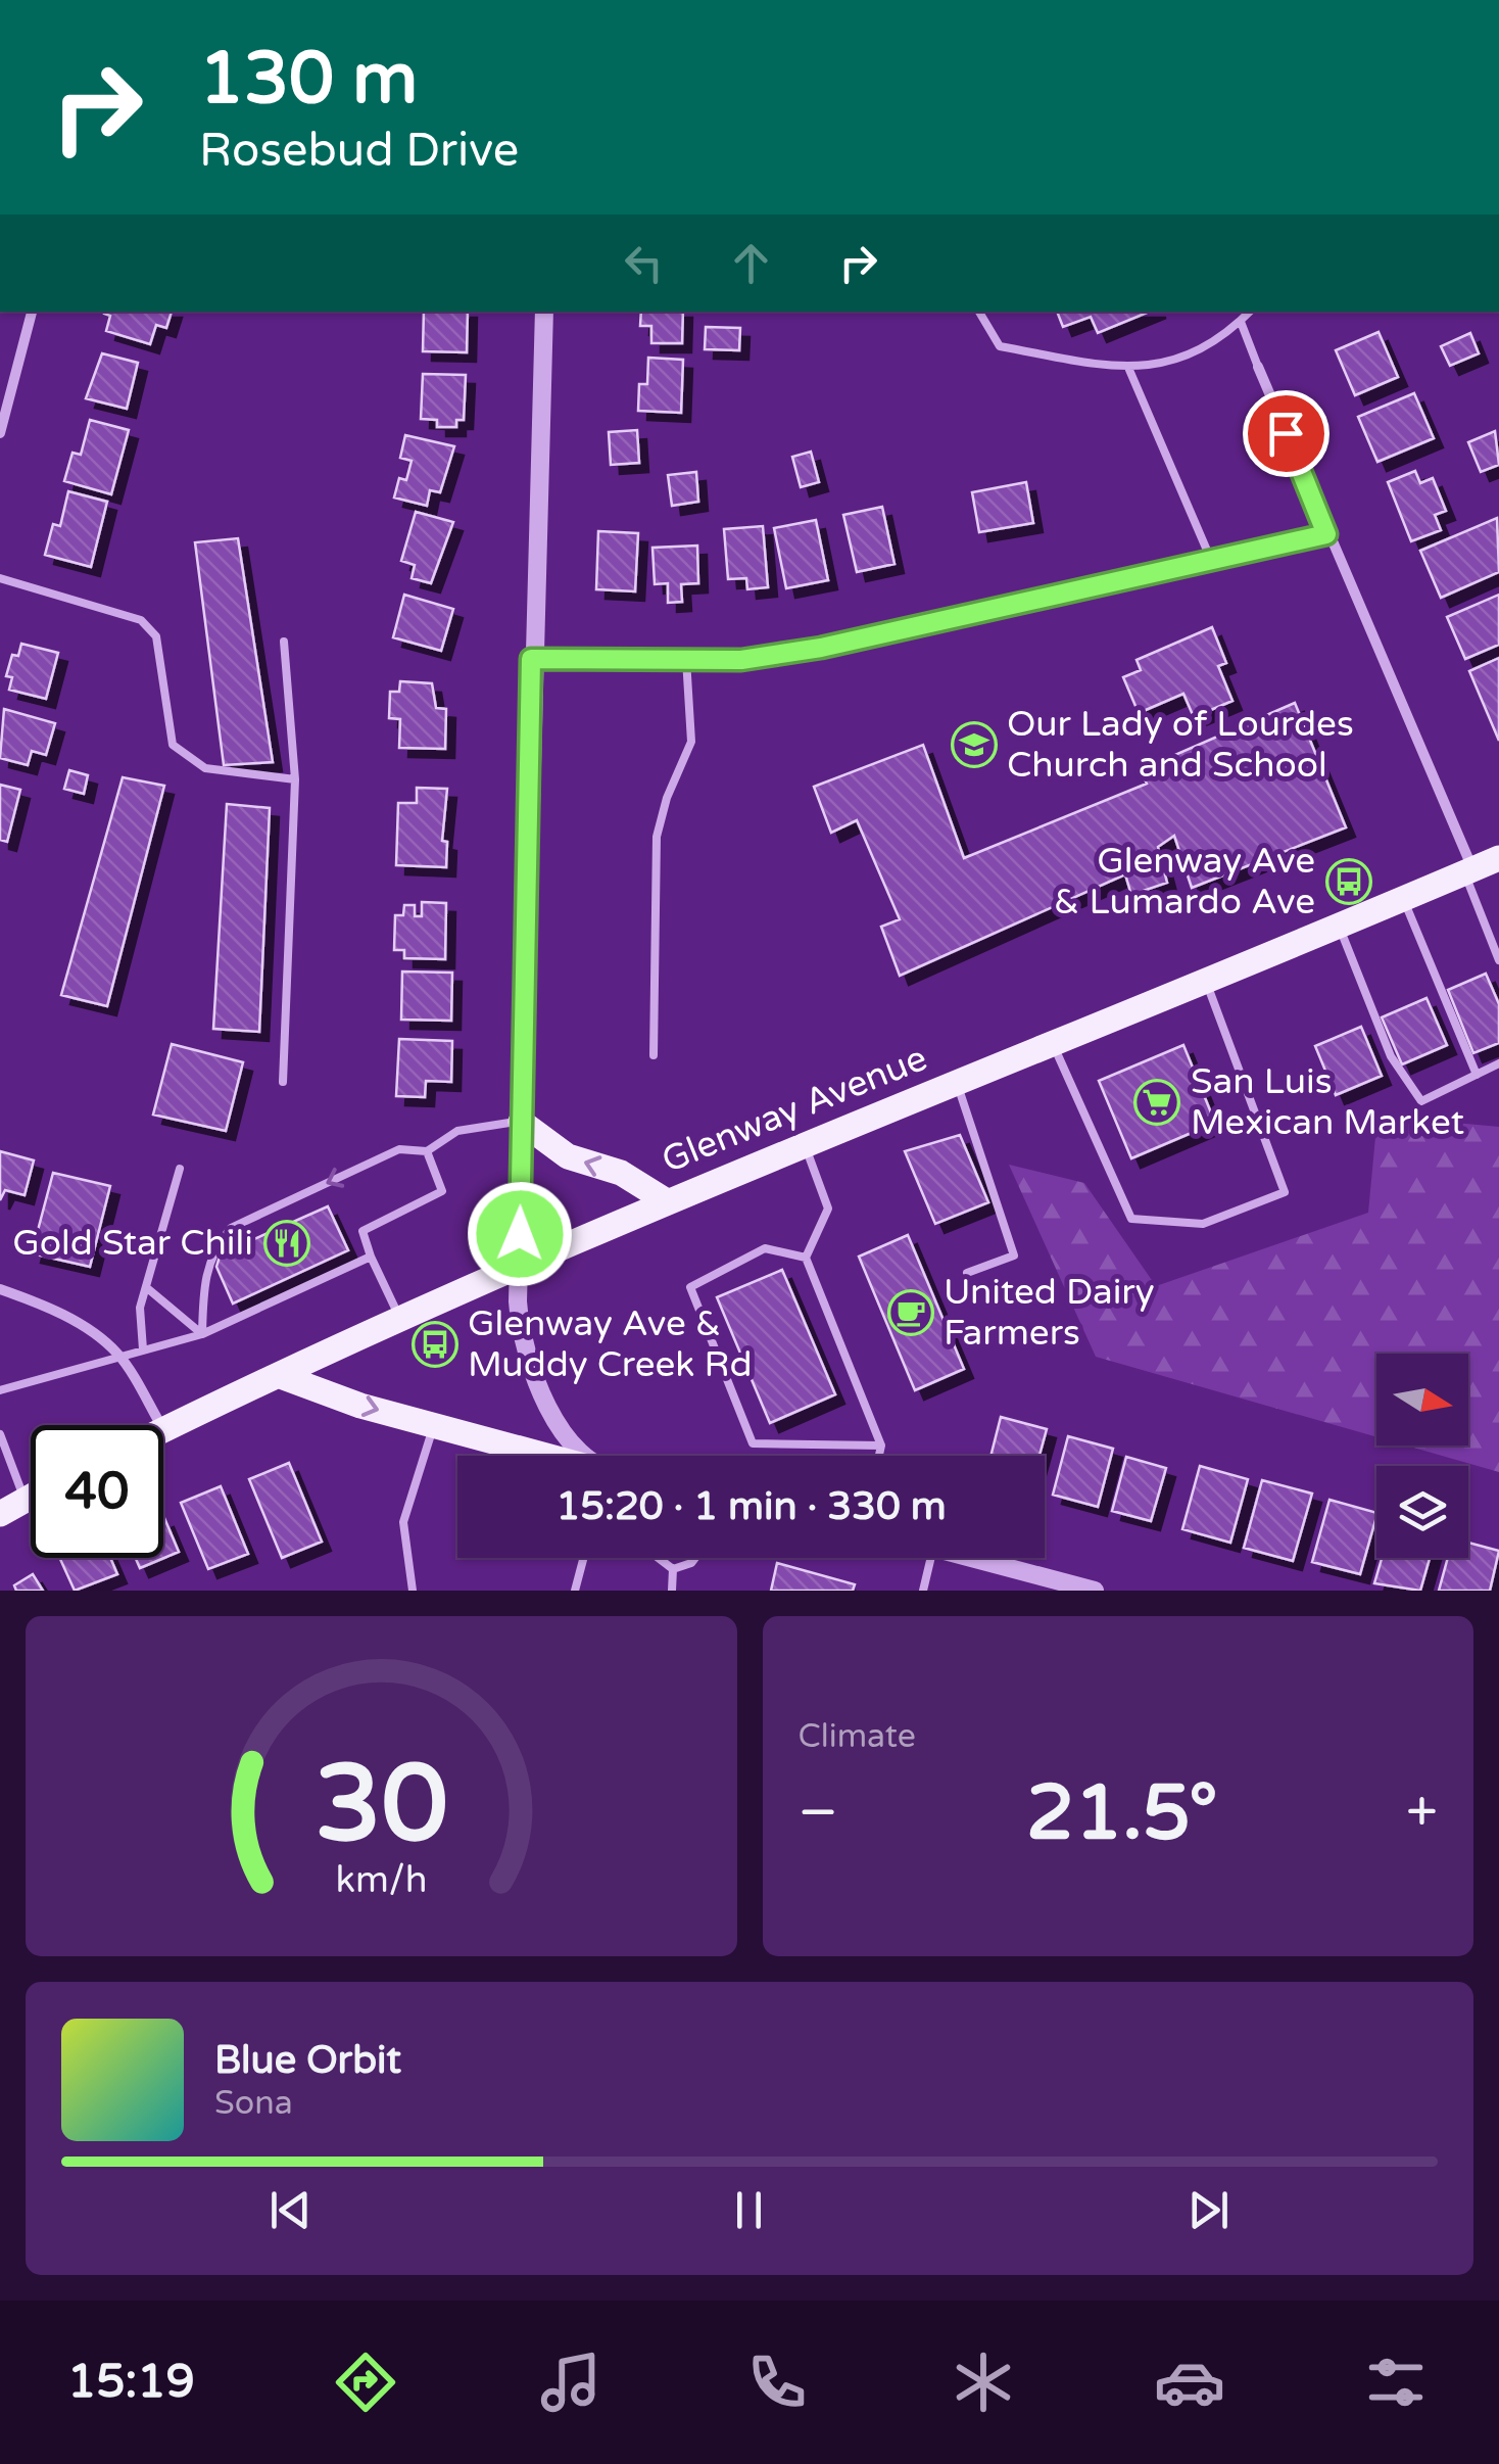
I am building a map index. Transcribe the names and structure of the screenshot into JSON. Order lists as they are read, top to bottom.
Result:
{
  "streets": {
    "main road": ["Glenway Avenue"]
  },
  "places": {
    "school or university": ["Our Lady of Lourdes Church and School"],
    "bus stop": ["Glenway Ave & Lumardo Ave", "Glenway Ave & Muddy Creek Rd"],
    "supermarket": ["San Luis Mexican Market"],
    "restaurant": ["Gold Star Chili"],
    "cafe": ["United Dairy Farmers"]
  },
  "north": "right",
  "page": {
    "turn": ["130 m", "Rosebud Drive"],
    "limit": "40",
    "trip": "15:20 · 1 min · 330 m",
    "tile": "Climate",
    "heat": ["−", "21.5°", "+"],
    "song": ["Blue Orbit", "Sona"],
    "tabs": "15:19",
    "gauge": ["30", "km/h"]
  }
}
